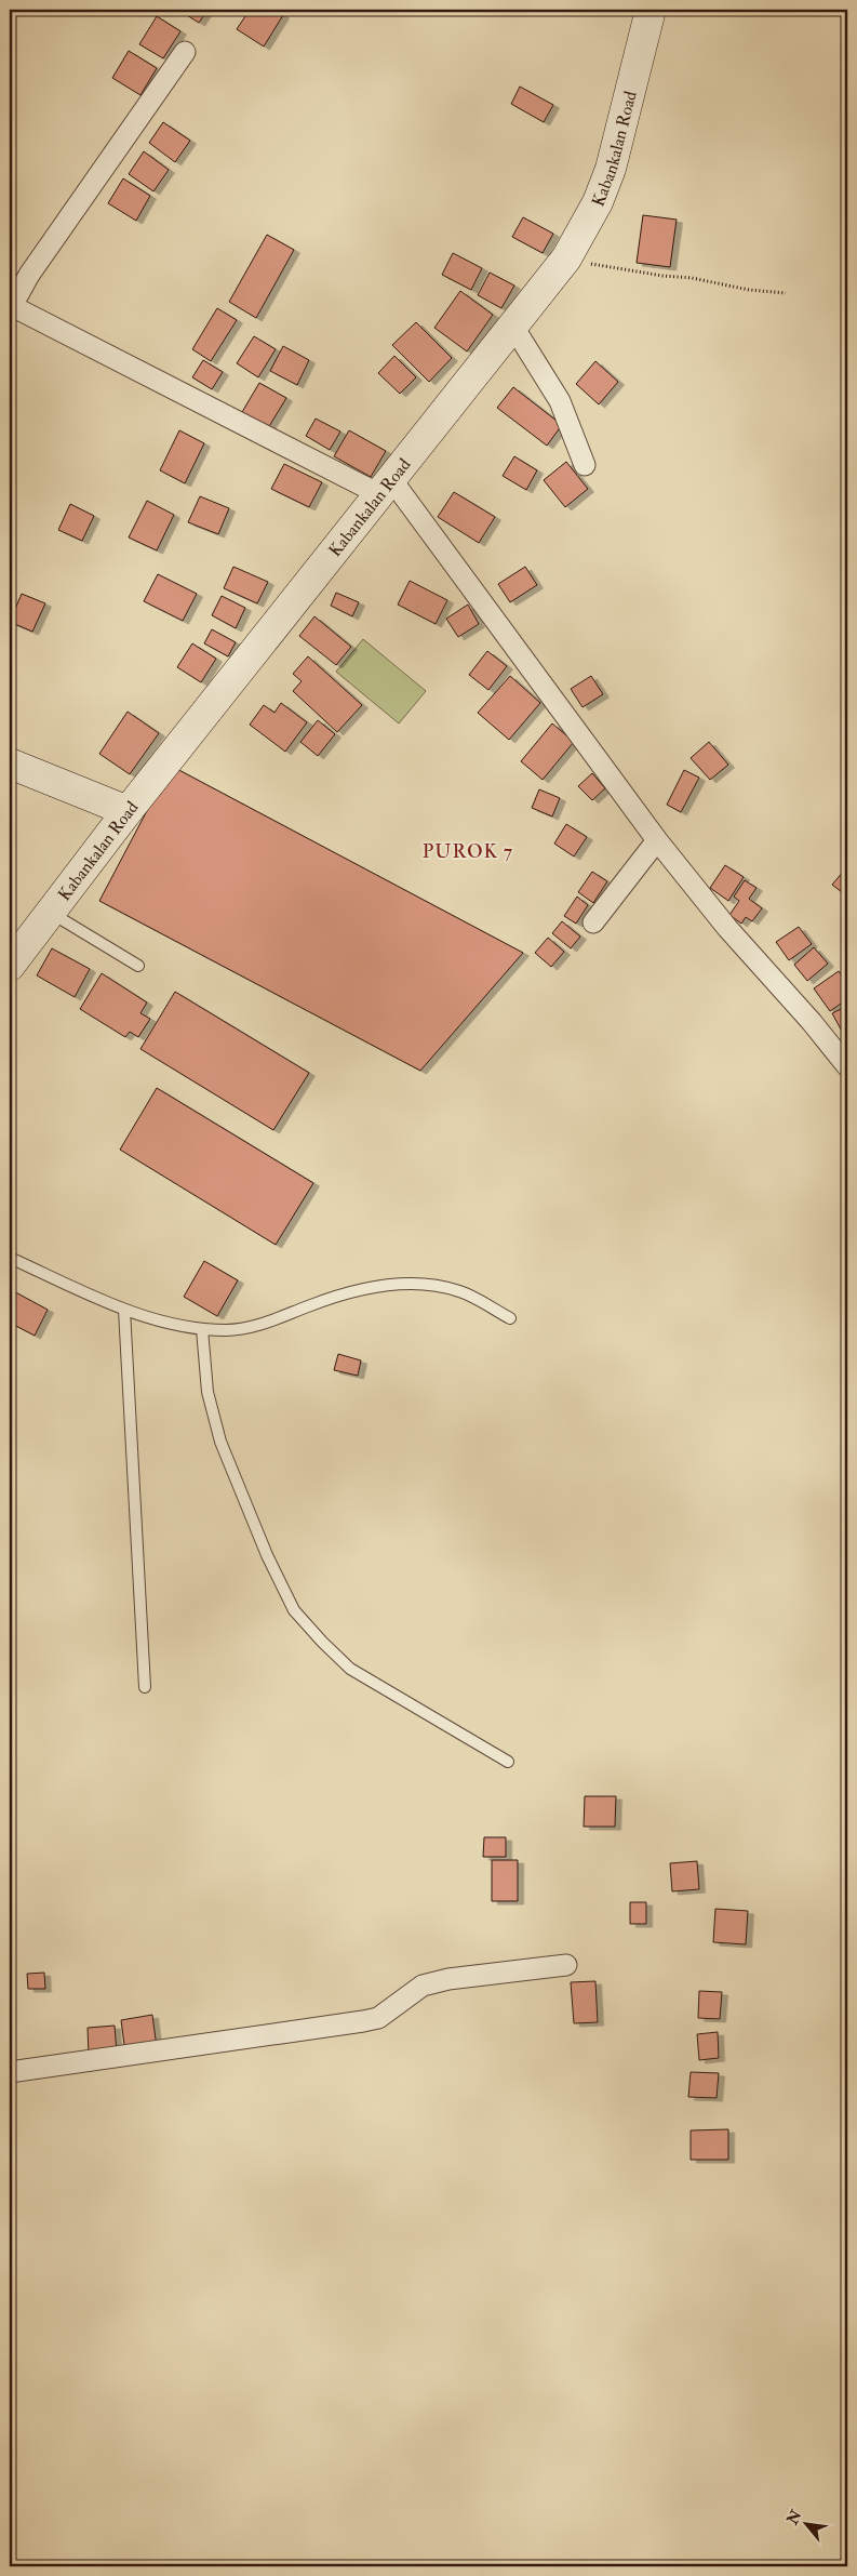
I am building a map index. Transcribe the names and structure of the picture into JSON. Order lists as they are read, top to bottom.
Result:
{
  "streets": {
    "street": ["Kabankalan Road"]
  },
  "districts": ["PUROK 7"],
  "north": "top left"
}
